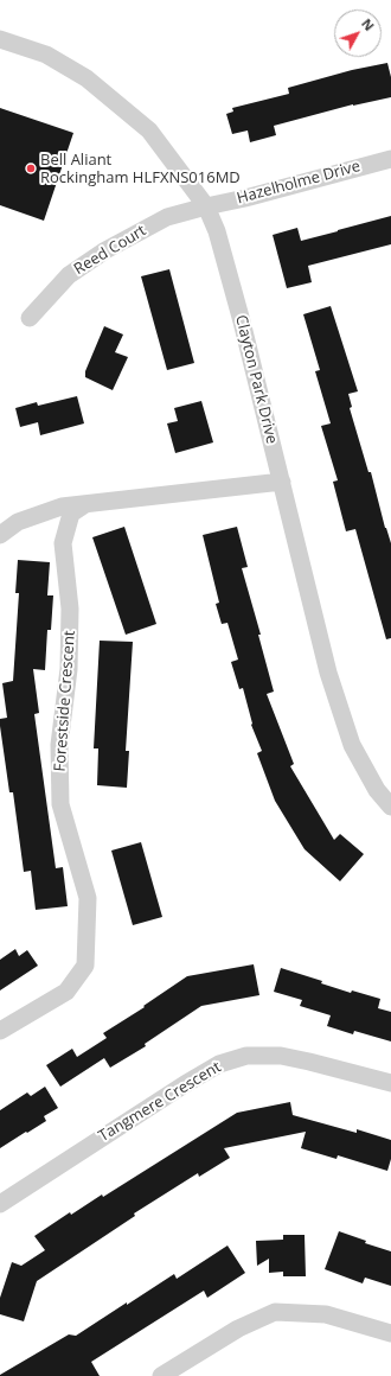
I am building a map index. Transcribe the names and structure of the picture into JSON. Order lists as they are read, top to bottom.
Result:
{
  "streets": {
    "street": [
      "Hazelholme Drive",
      "Reed Court",
      "Clayton Park Drive",
      "Forestside Crescent",
      "Tangmere Crescent"
    ]
  },
  "crossings": [
    ["Hazelholme Drive", "Reed Court"],
    ["Hazelholme Drive", "Clayton Park Drive"],
    ["Reed Court", "Clayton Park Drive"]
  ],
  "places": ["Bell Aliant Rockingham HLFXNS016MD"],
  "north": "top right"
}
